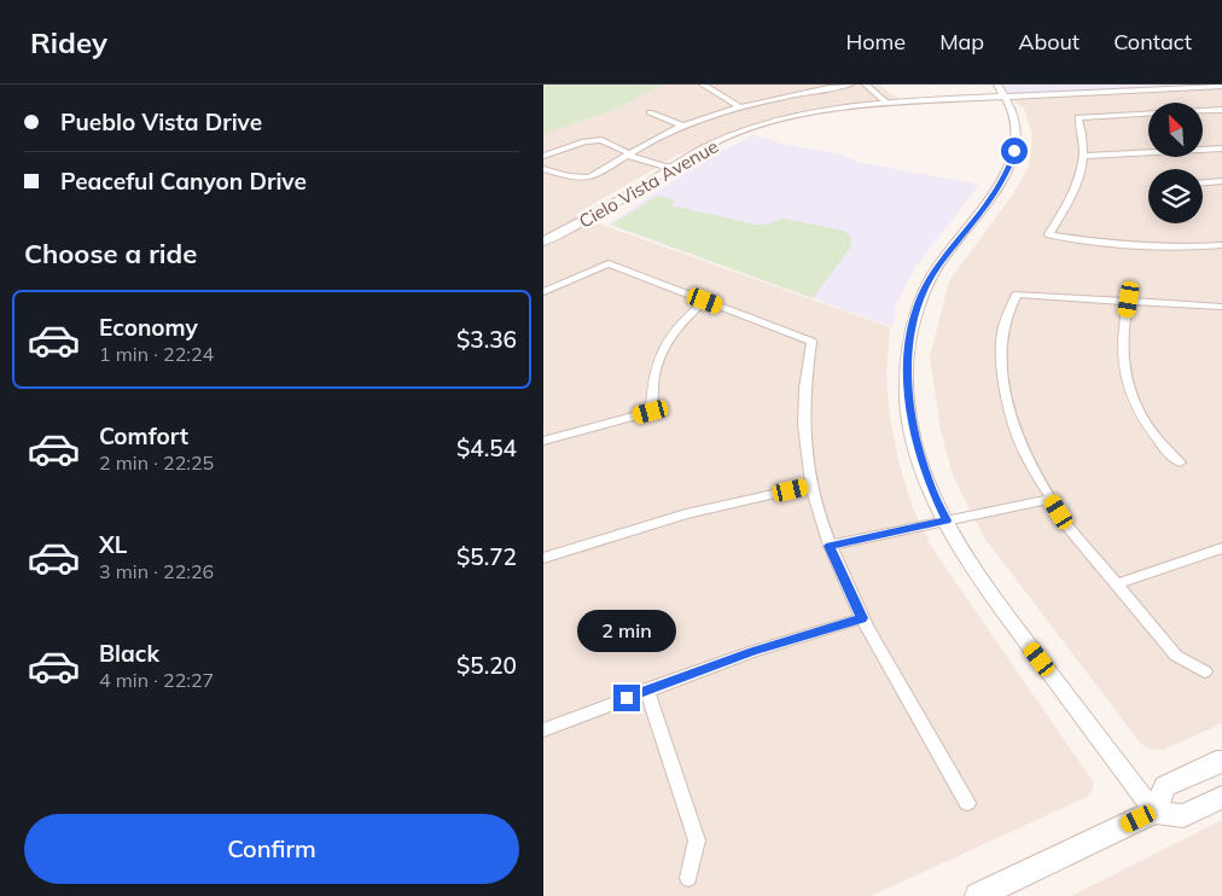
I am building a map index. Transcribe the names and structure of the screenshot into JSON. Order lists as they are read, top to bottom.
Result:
{
  "streets": {
    "street": ["Cielo Vista Avenue"]
  },
  "north": "top left",
  "page": {
    "header": "Ridey",
    "nav": [
      "Home",
      "Map",
      "About",
      "Contact"
    ],
    "banner": ["Pueblo Vista Drive", "Peaceful Canyon Drive"],
    "heading": "Choose a ride",
    "list": [
      {
        "name": "Economy",
        "note": "1 min · 22:24",
        "value": "$3.36"
      },
      {
        "name": "Comfort",
        "note": "2 min · 22:25",
        "value": "$4.54"
      },
      {
        "name": "XL",
        "note": "3 min · 22:26",
        "value": "$5.72"
      },
      {
        "name": "Black",
        "note": "4 min · 22:27",
        "value": "$5.20"
      }
    ],
    "bubble": "2 min",
    "buttons": "Confirm"
  }
}
